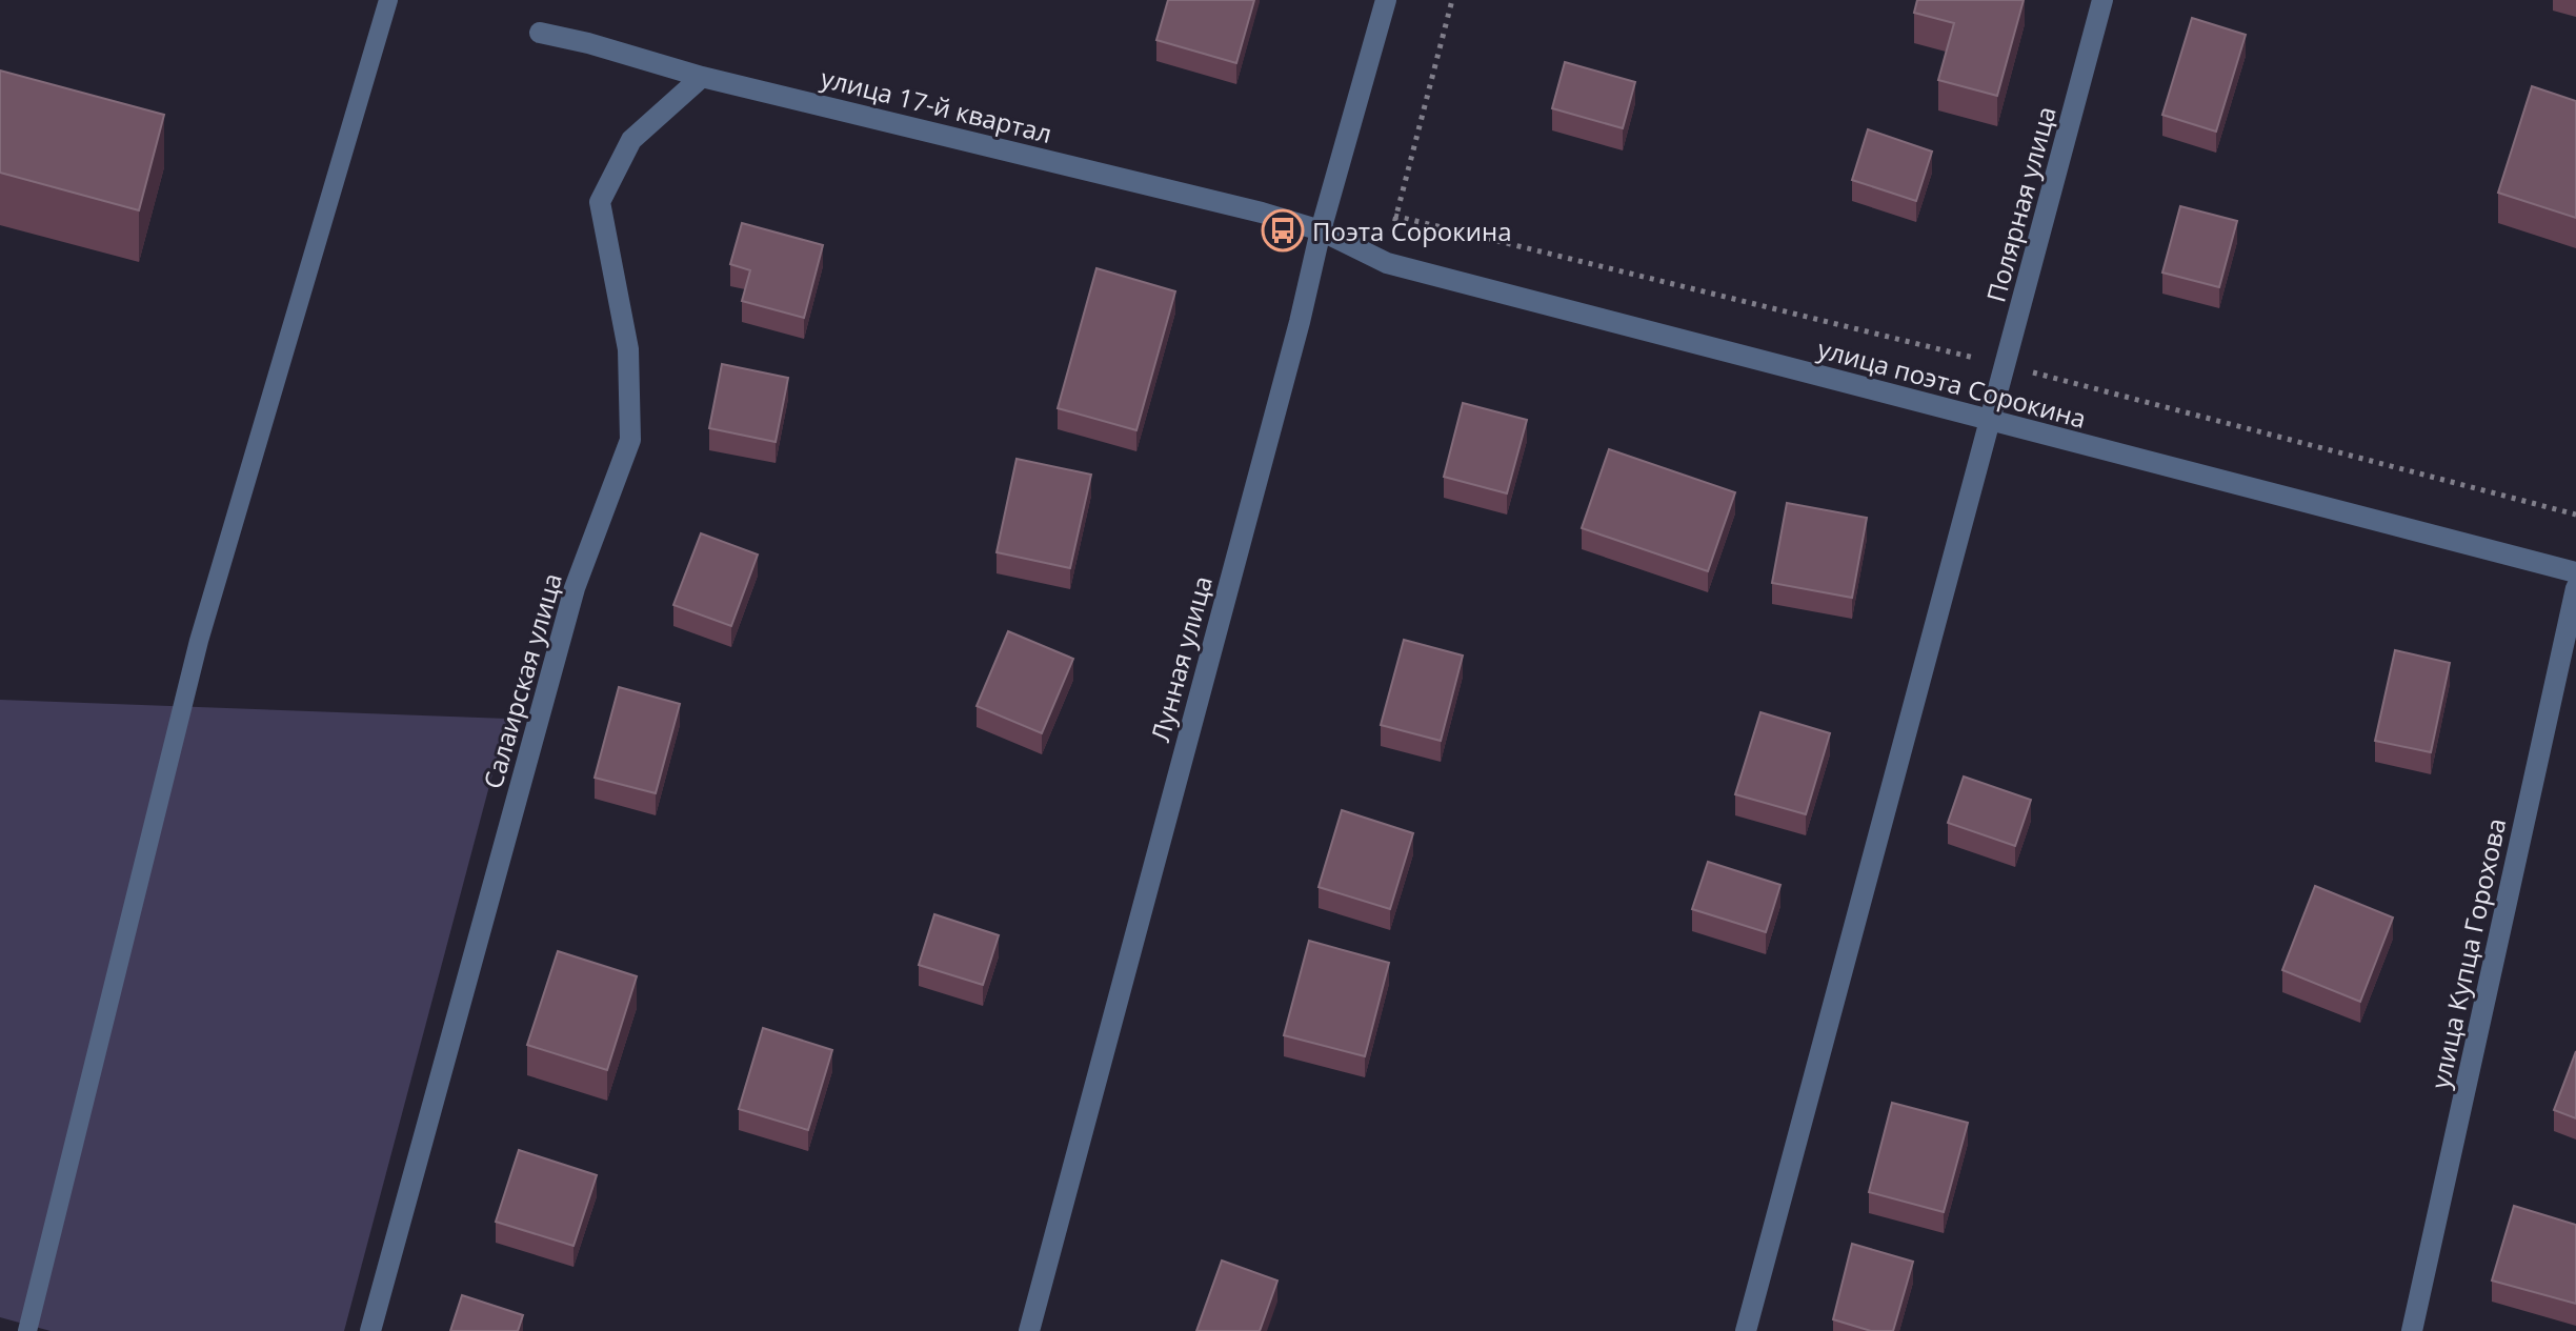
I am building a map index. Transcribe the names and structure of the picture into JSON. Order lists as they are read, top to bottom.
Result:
{
  "streets": {
    "street": [
      "улица 17-й квартал",
      "Полярная улица",
      "улица поэта Сорокина",
      "Лунная улица",
      "Салаирская улица",
      "улица Купца Горохова"
    ]
  },
  "crossings": [
    ["улица 17-й квартал", "улица поэта Сорокина"],
    ["улица 17-й квартал", "Лунная улица"],
    ["улица 17-й квартал", "Салаирская улица"],
    ["Полярная улица", "улица поэта Сорокина"],
    ["улица поэта Сорокина", "Лунная улица"]
  ],
  "places": {
    "bus stop": ["Поэта Сорокина"]
  }
}
